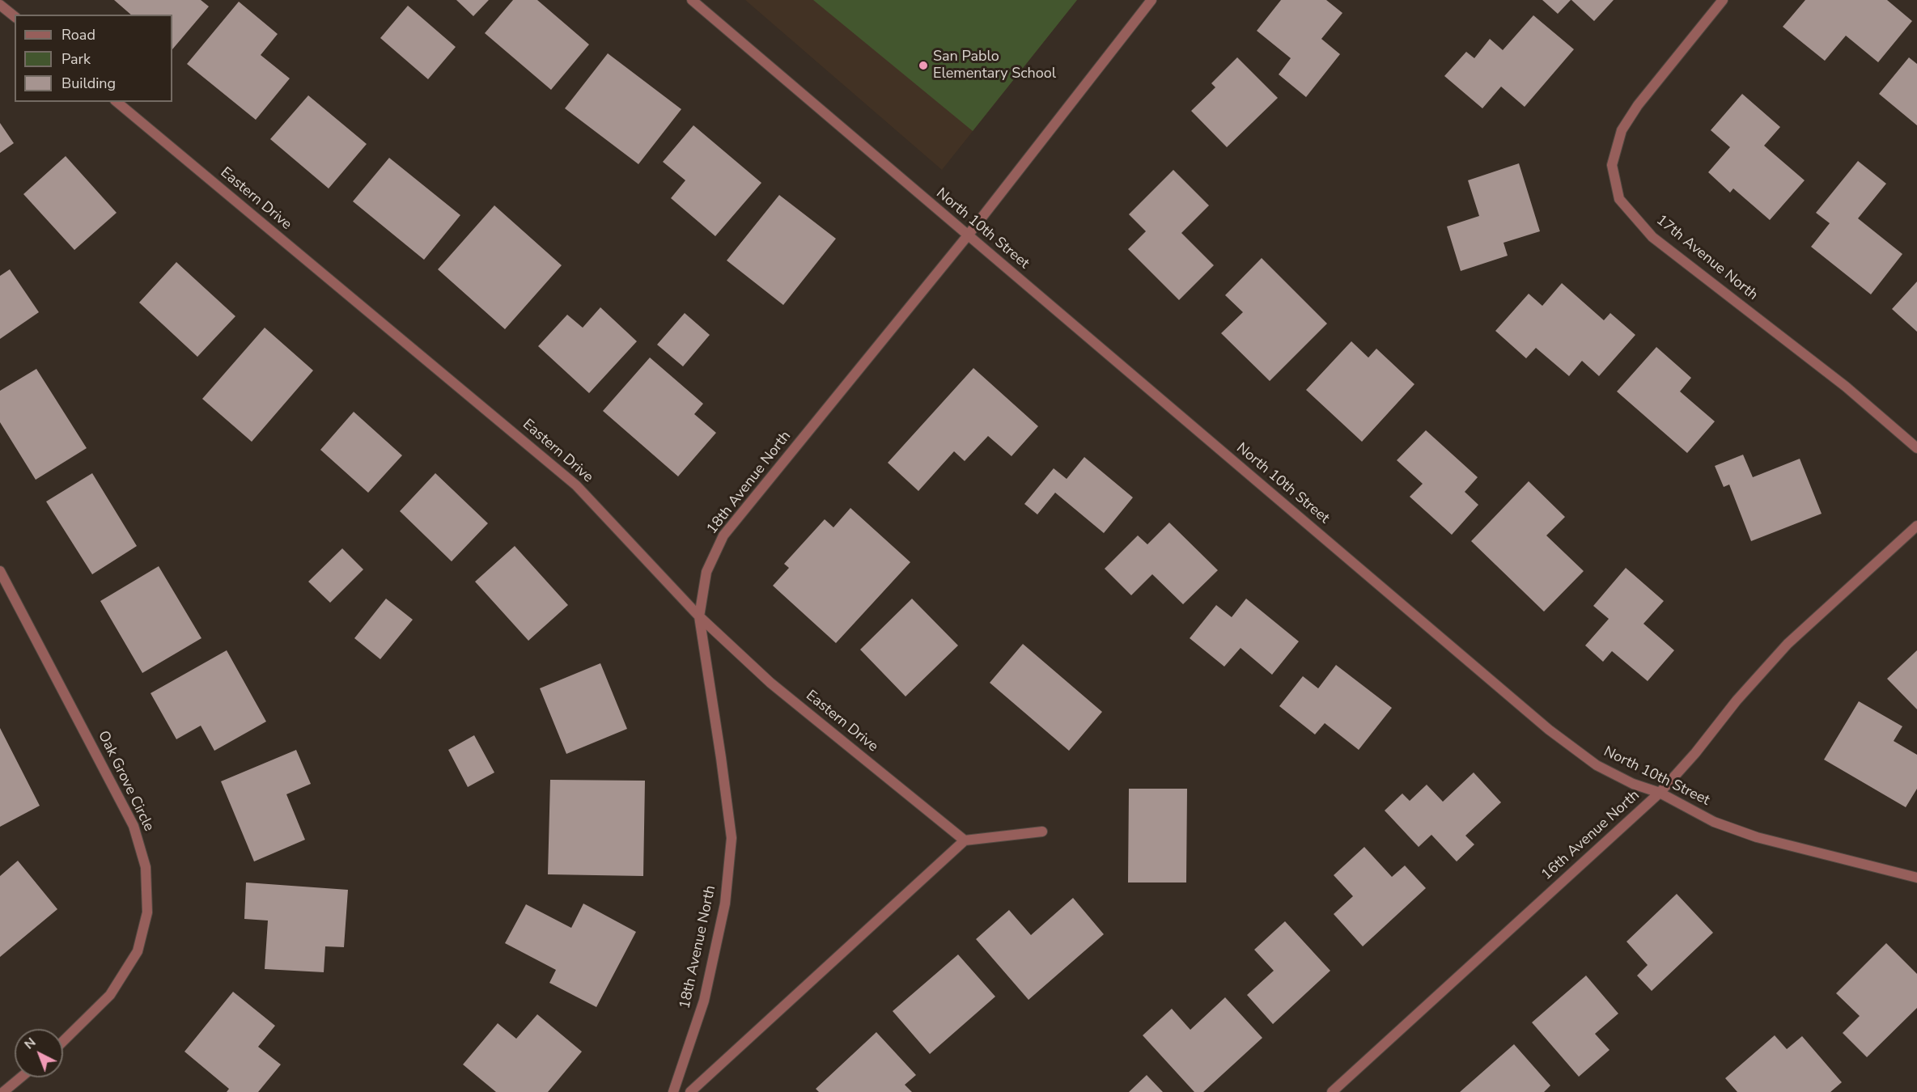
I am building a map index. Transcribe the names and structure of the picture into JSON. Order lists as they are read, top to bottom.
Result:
{
  "streets": {
    "street": [
      "Eastern Drive",
      "North 10th Street",
      "17th Avenue North",
      "18th Avenue North",
      "Oak Grove Circle",
      "16th Avenue North"
    ]
  },
  "crossings": [
    ["Eastern Drive", "18th Avenue North"],
    ["North 10th Street", "18th Avenue North"],
    ["North 10th Street", "16th Avenue North"]
  ],
  "places": ["San Pablo Elementary School"],
  "legend": ["Road", "Park", "Building"],
  "north": "top left"
}
